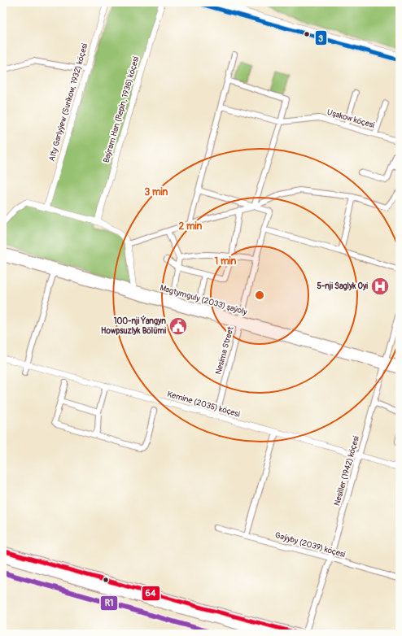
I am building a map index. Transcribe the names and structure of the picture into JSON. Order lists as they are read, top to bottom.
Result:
{
  "streets": {
    "main road": ["Magtymguly (2033) şaýoly"],
    "street": [
      "Alty Garlyýew (Surikow, 1932) köçesi",
      "Baýram Han (Repin, 1936) köçesi",
      "Uşakow köçesi",
      "Nesima Street",
      "Kemine (2035) köçesi",
      "Nesiller (1942) köçesi",
      "Gaýyby (2039) köçesi"
    ]
  },
  "crossings": [
    ["Magtymguly (2033) şaýoly", "Nesima Street"],
    ["Magtymguly (2033) şaýoly", "Nesiller (1942) köçesi"],
    ["Nesima Street", "Kemine (2035) köçesi"],
    ["Kemine (2035) köçesi", "Nesiller (1942) köçesi"],
    ["Nesiller (1942) köçesi", "Gaýyby (2039) köçesi"]
  ],
  "places": {
    "hospital": ["5-nji Saglyk Oyi"],
    "public building": ["100-nji Ýangyn Howpsuzlyk Bölümi"]
  },
  "lines": ["transit line 3", "transit line 64", "transit line R1"],
  "rings": ["3 min", "2 min", "1 min"]
}
